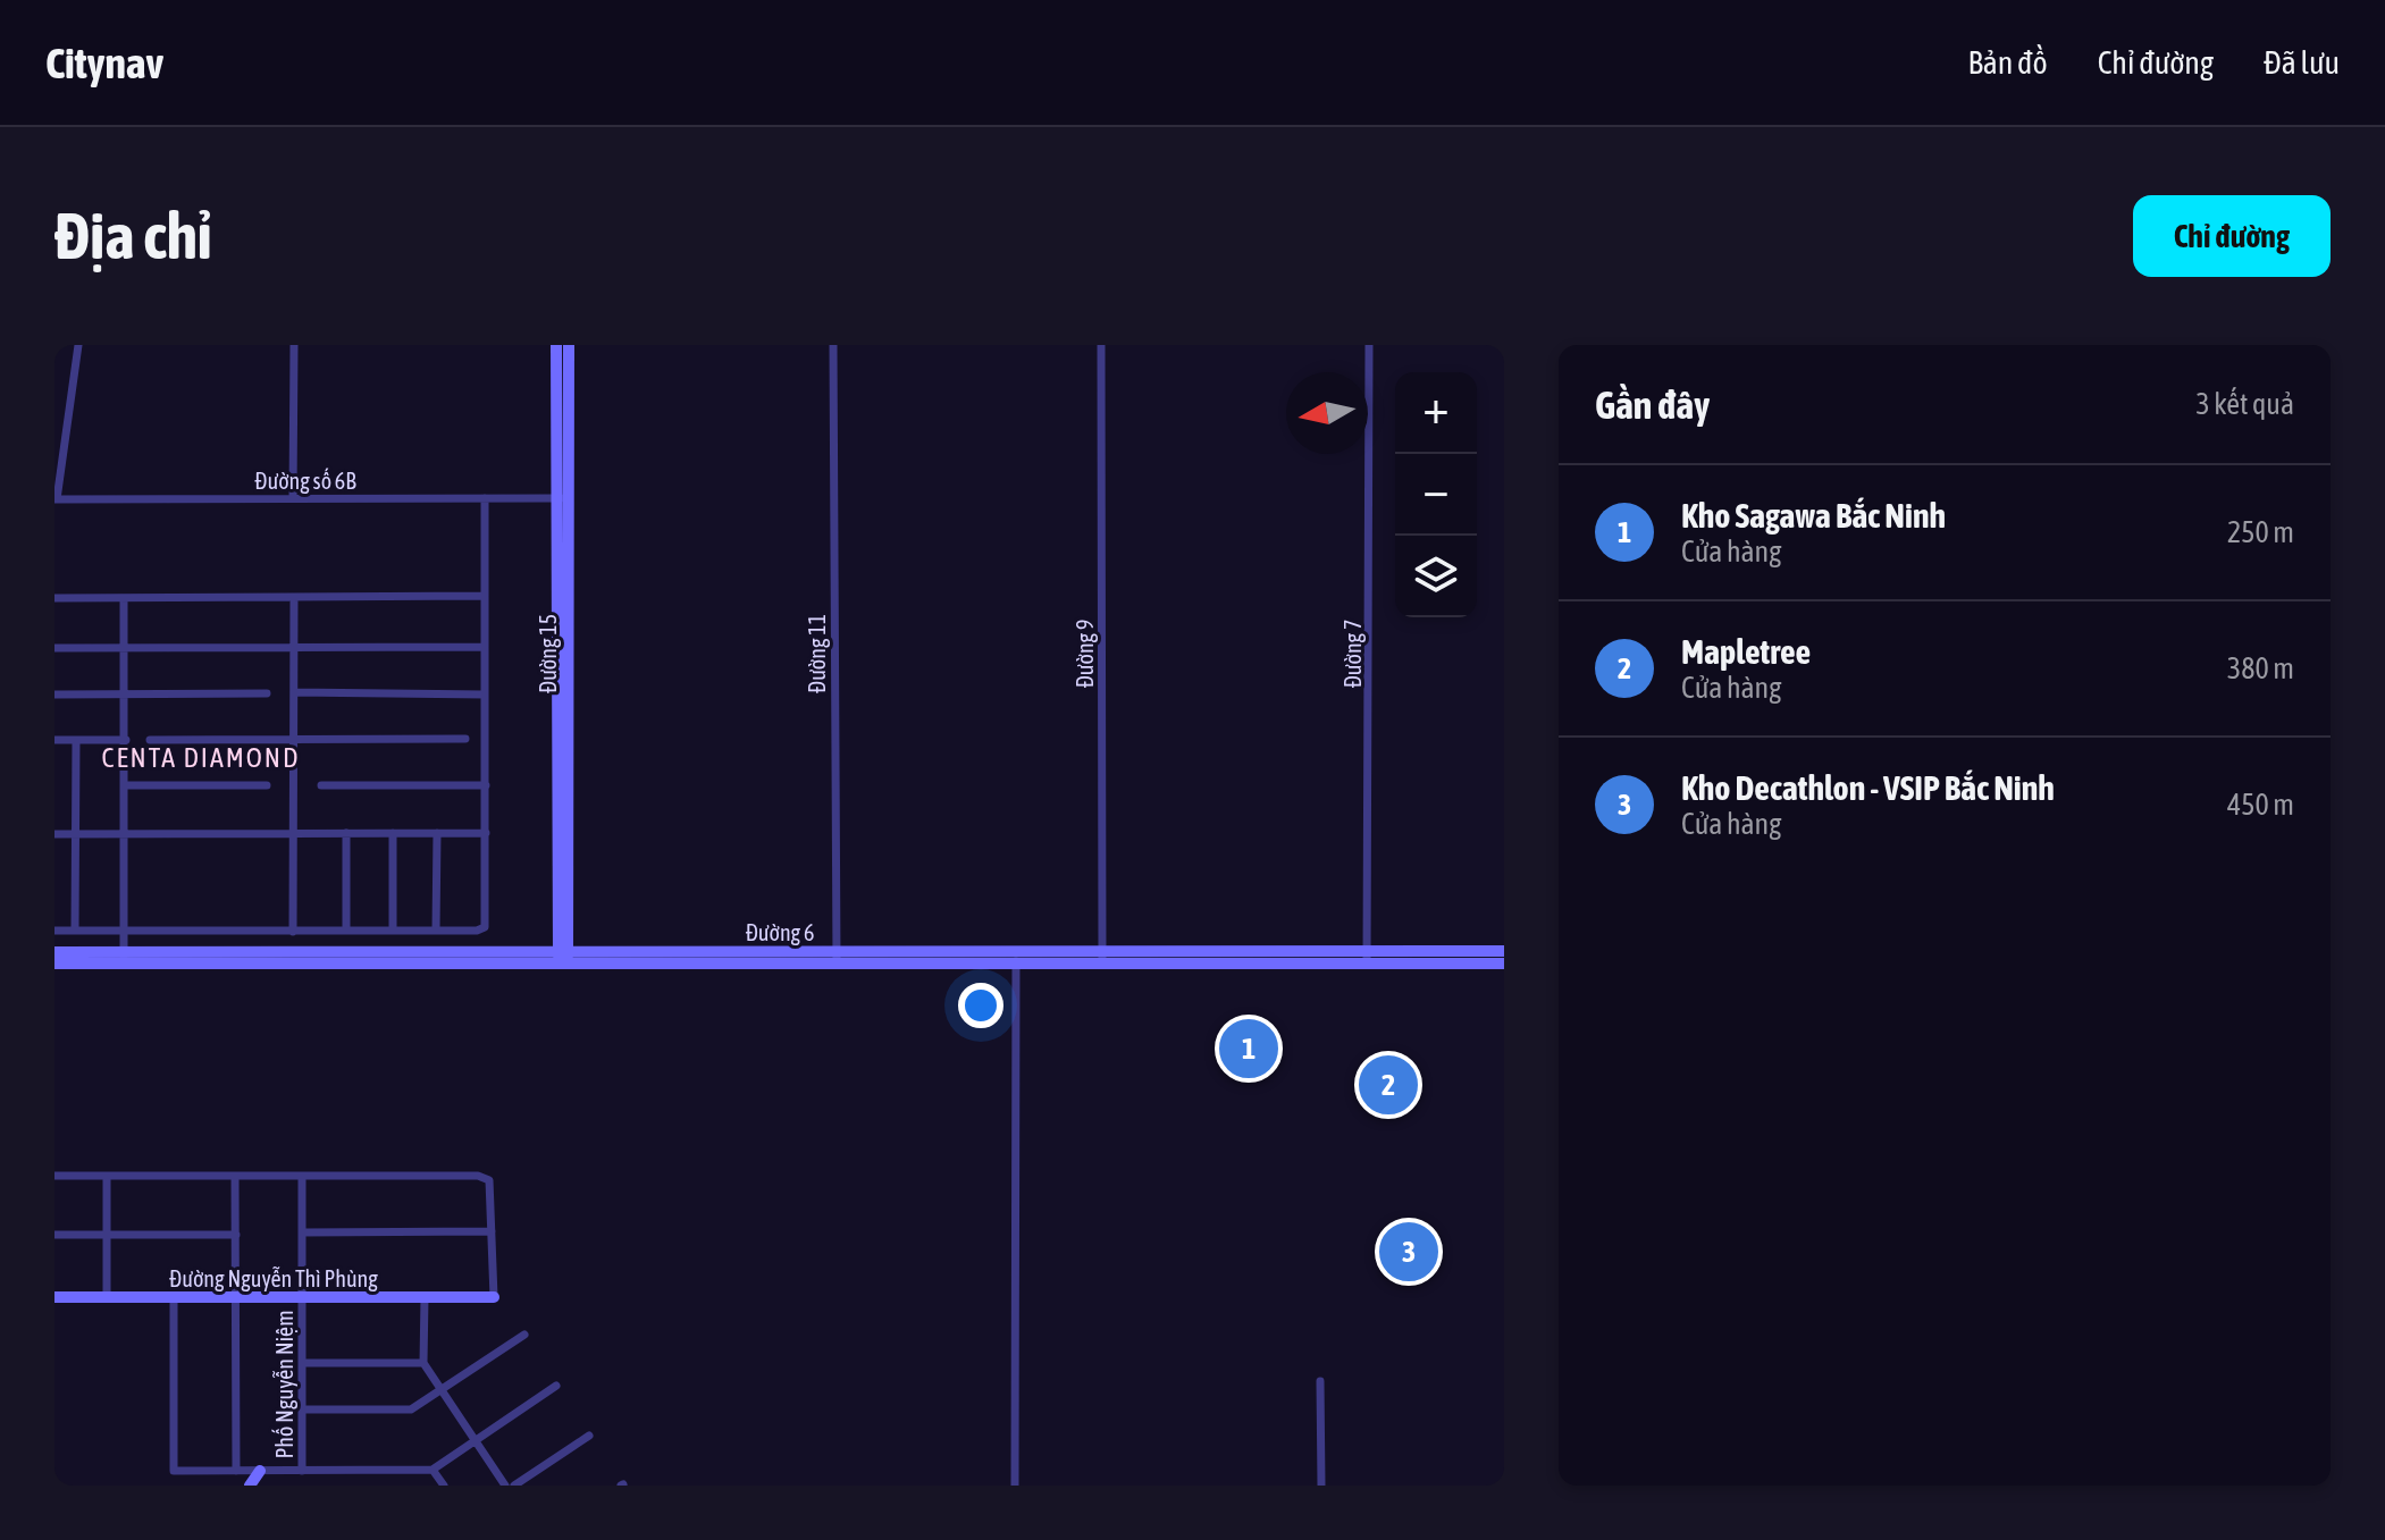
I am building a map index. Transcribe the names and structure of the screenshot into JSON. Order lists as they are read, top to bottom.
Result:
{
  "streets": {
    "main road": ["Đường 15", "Đường 6", "Đường Nguyễn Thì Phùng"],
    "street": [
      "Đường số 6B",
      "Đường 11",
      "Đường 9",
      "Đường 7",
      "Phố Nguyễn Niệm"
    ]
  },
  "crossings": [
    ["Đường số 6B", "Đường 15"],
    ["Đường 15", "Đường 6"],
    ["Đường 11", "Đường 6"],
    ["Đường 9", "Đường 6"],
    ["Đường 7", "Đường 6"],
    ["Đường Nguyễn Thì Phùng", "Phố Nguyễn Niệm"]
  ],
  "districts": ["CENTA DIAMOND"],
  "north": "left",
  "page": {
    "header": "Citynav",
    "nav": ["Bản đồ", "Chỉ đường", "Đã lưu"],
    "buttons": "Chỉ đường",
    "title": "Địa chỉ",
    "heading": ["Gần đây", "3 kết quả"],
    "map_buttons": ["+", "−"],
    "list": [
      {
        "mark": "1",
        "name": "Kho Sagawa Bắc Ninh",
        "note": "Cửa hàng",
        "value": "250 m"
      },
      {
        "mark": "2",
        "name": "Mapletree",
        "note": "Cửa hàng",
        "value": "380 m"
      },
      {
        "mark": "3",
        "name": "Kho Decathlon - VSIP Bắc Ninh",
        "note": "Cửa hàng",
        "value": "450 m"
      }
    ],
    "pins": ["1", "2", "3"]
  }
}
